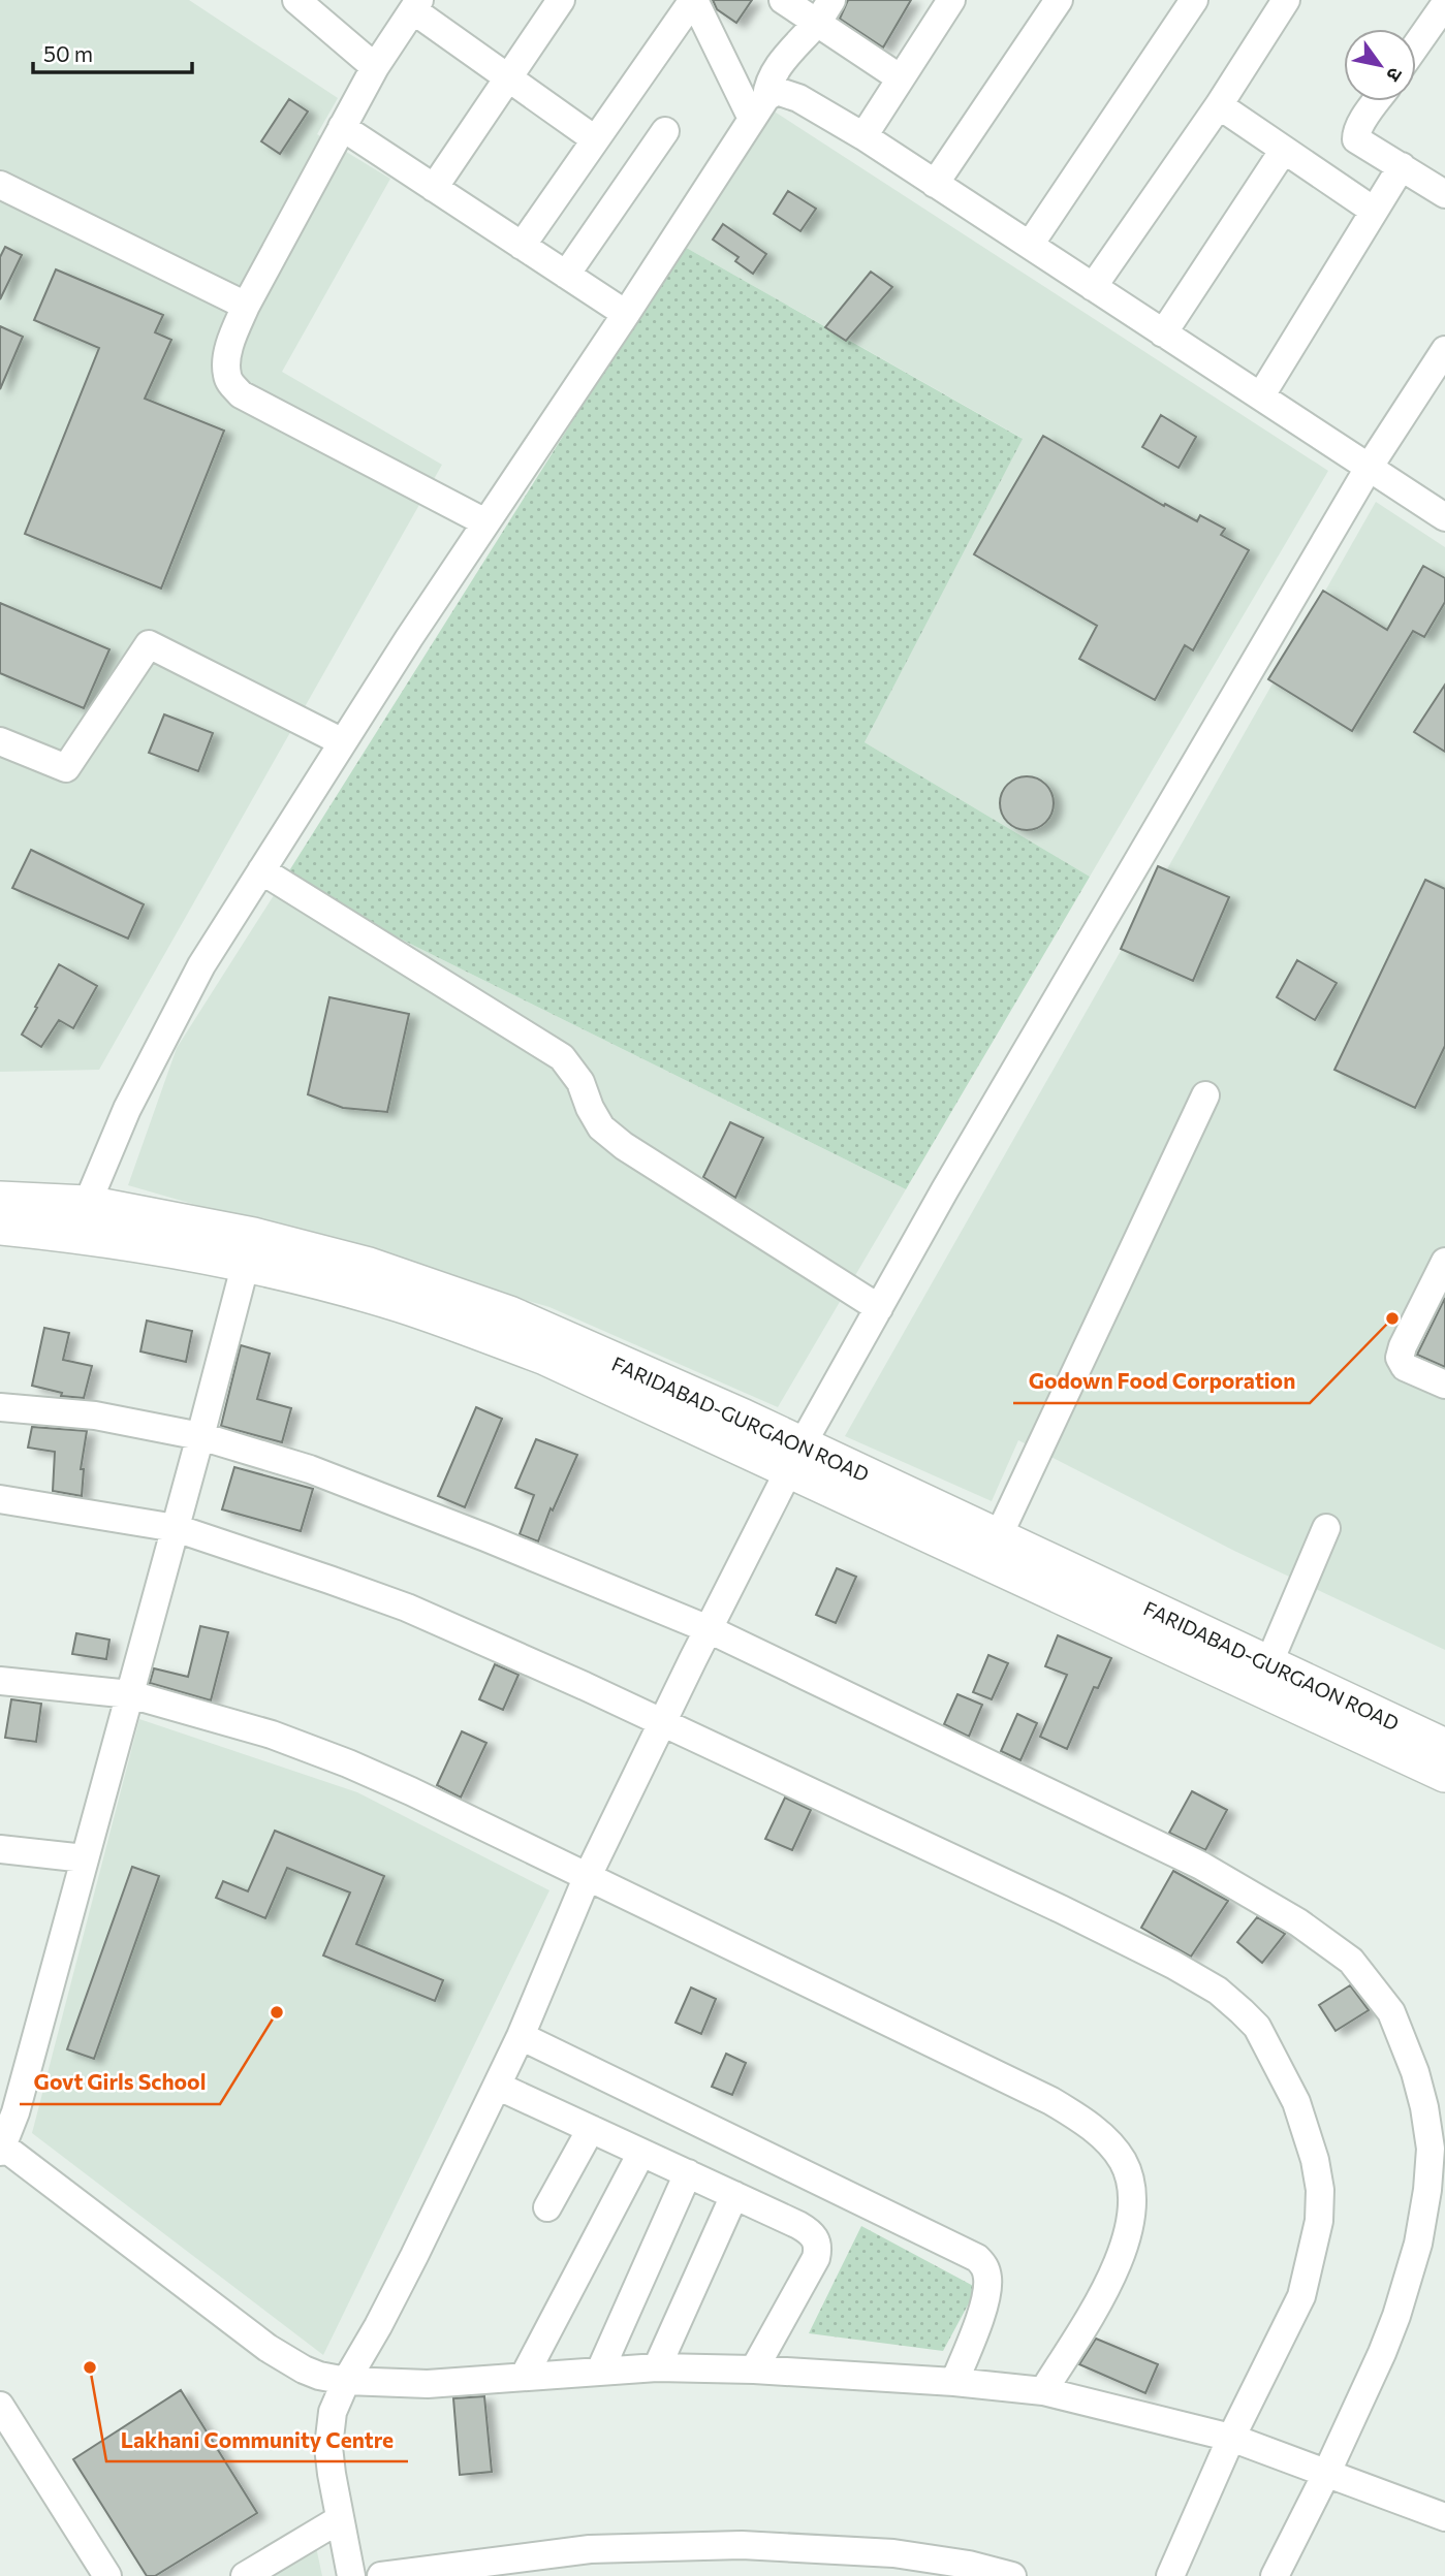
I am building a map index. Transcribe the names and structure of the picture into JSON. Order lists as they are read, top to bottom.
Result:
{
  "streets": {
    "main road": ["FARIDABAD-GURGAON ROAD"]
  },
  "places": ["Godown Food Corporation", "Govt Girls School", "Lakhani Community Centre"],
  "scale_bar": "50 m",
  "north": "bottom right"
}
